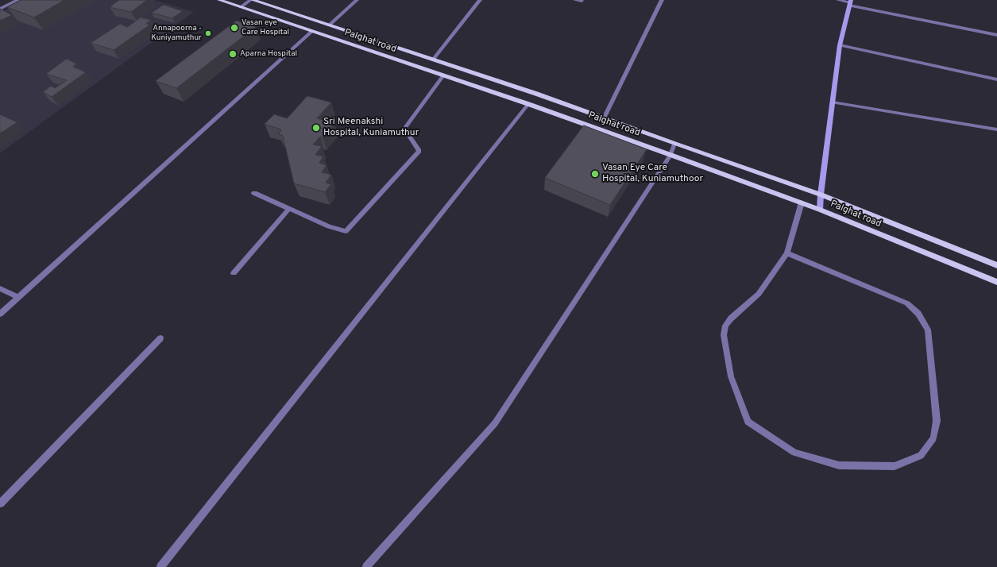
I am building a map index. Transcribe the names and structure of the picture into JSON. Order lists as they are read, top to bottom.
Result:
{
  "streets": {
    "main road": ["Palghat road"]
  },
  "places": [
    "Vasan eye Care Hospital",
    "Annapoorna - Kuniyamuthur",
    "Aparna Hospital",
    "Sri Meenakshi Hospital, Kuniamuthur",
    "Vasan Eye Care Hospital, Kuniamuthoor"
  ]
}
